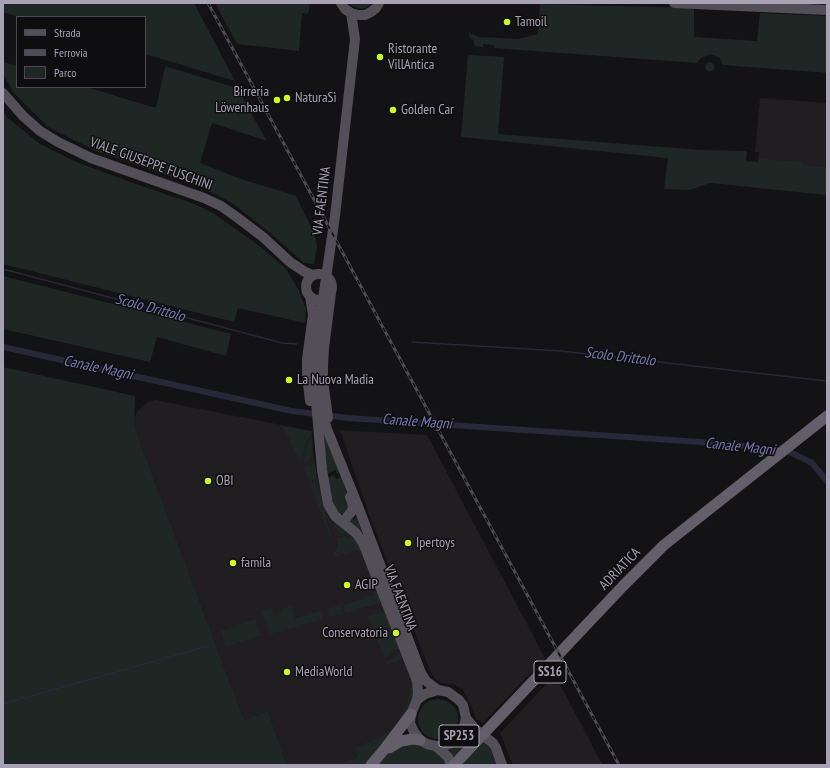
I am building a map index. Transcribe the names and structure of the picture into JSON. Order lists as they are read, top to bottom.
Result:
{
  "streets": {
    "highway": ["ADRIATICA", "SS16"],
    "main road": ["VIALE GIUSEPPE FUSCHINI", "VIA FAENTINA", "SP253"]
  },
  "crossings": [
    ["VIALE GIUSEPPE FUSCHINI", "VIA FAENTINA"],
    ["VIA FAENTINA", "SP253"],
    ["ADRIATICA", "SP253"]
  ],
  "water": ["Scolo Drittolo", "Canale Magni"],
  "places": [
    "Tamoil",
    "Ristorante VillAntica",
    "NaturaSì",
    "Birreria Löwenhaus",
    "Golden Car",
    "La Nuova Madia",
    "OBI",
    "Ipertoys",
    "famila",
    "AGIP",
    "Conservatoria",
    "MediaWorld"
  ],
  "legend": ["Strada", "Ferrovia", "Parco"]
}
